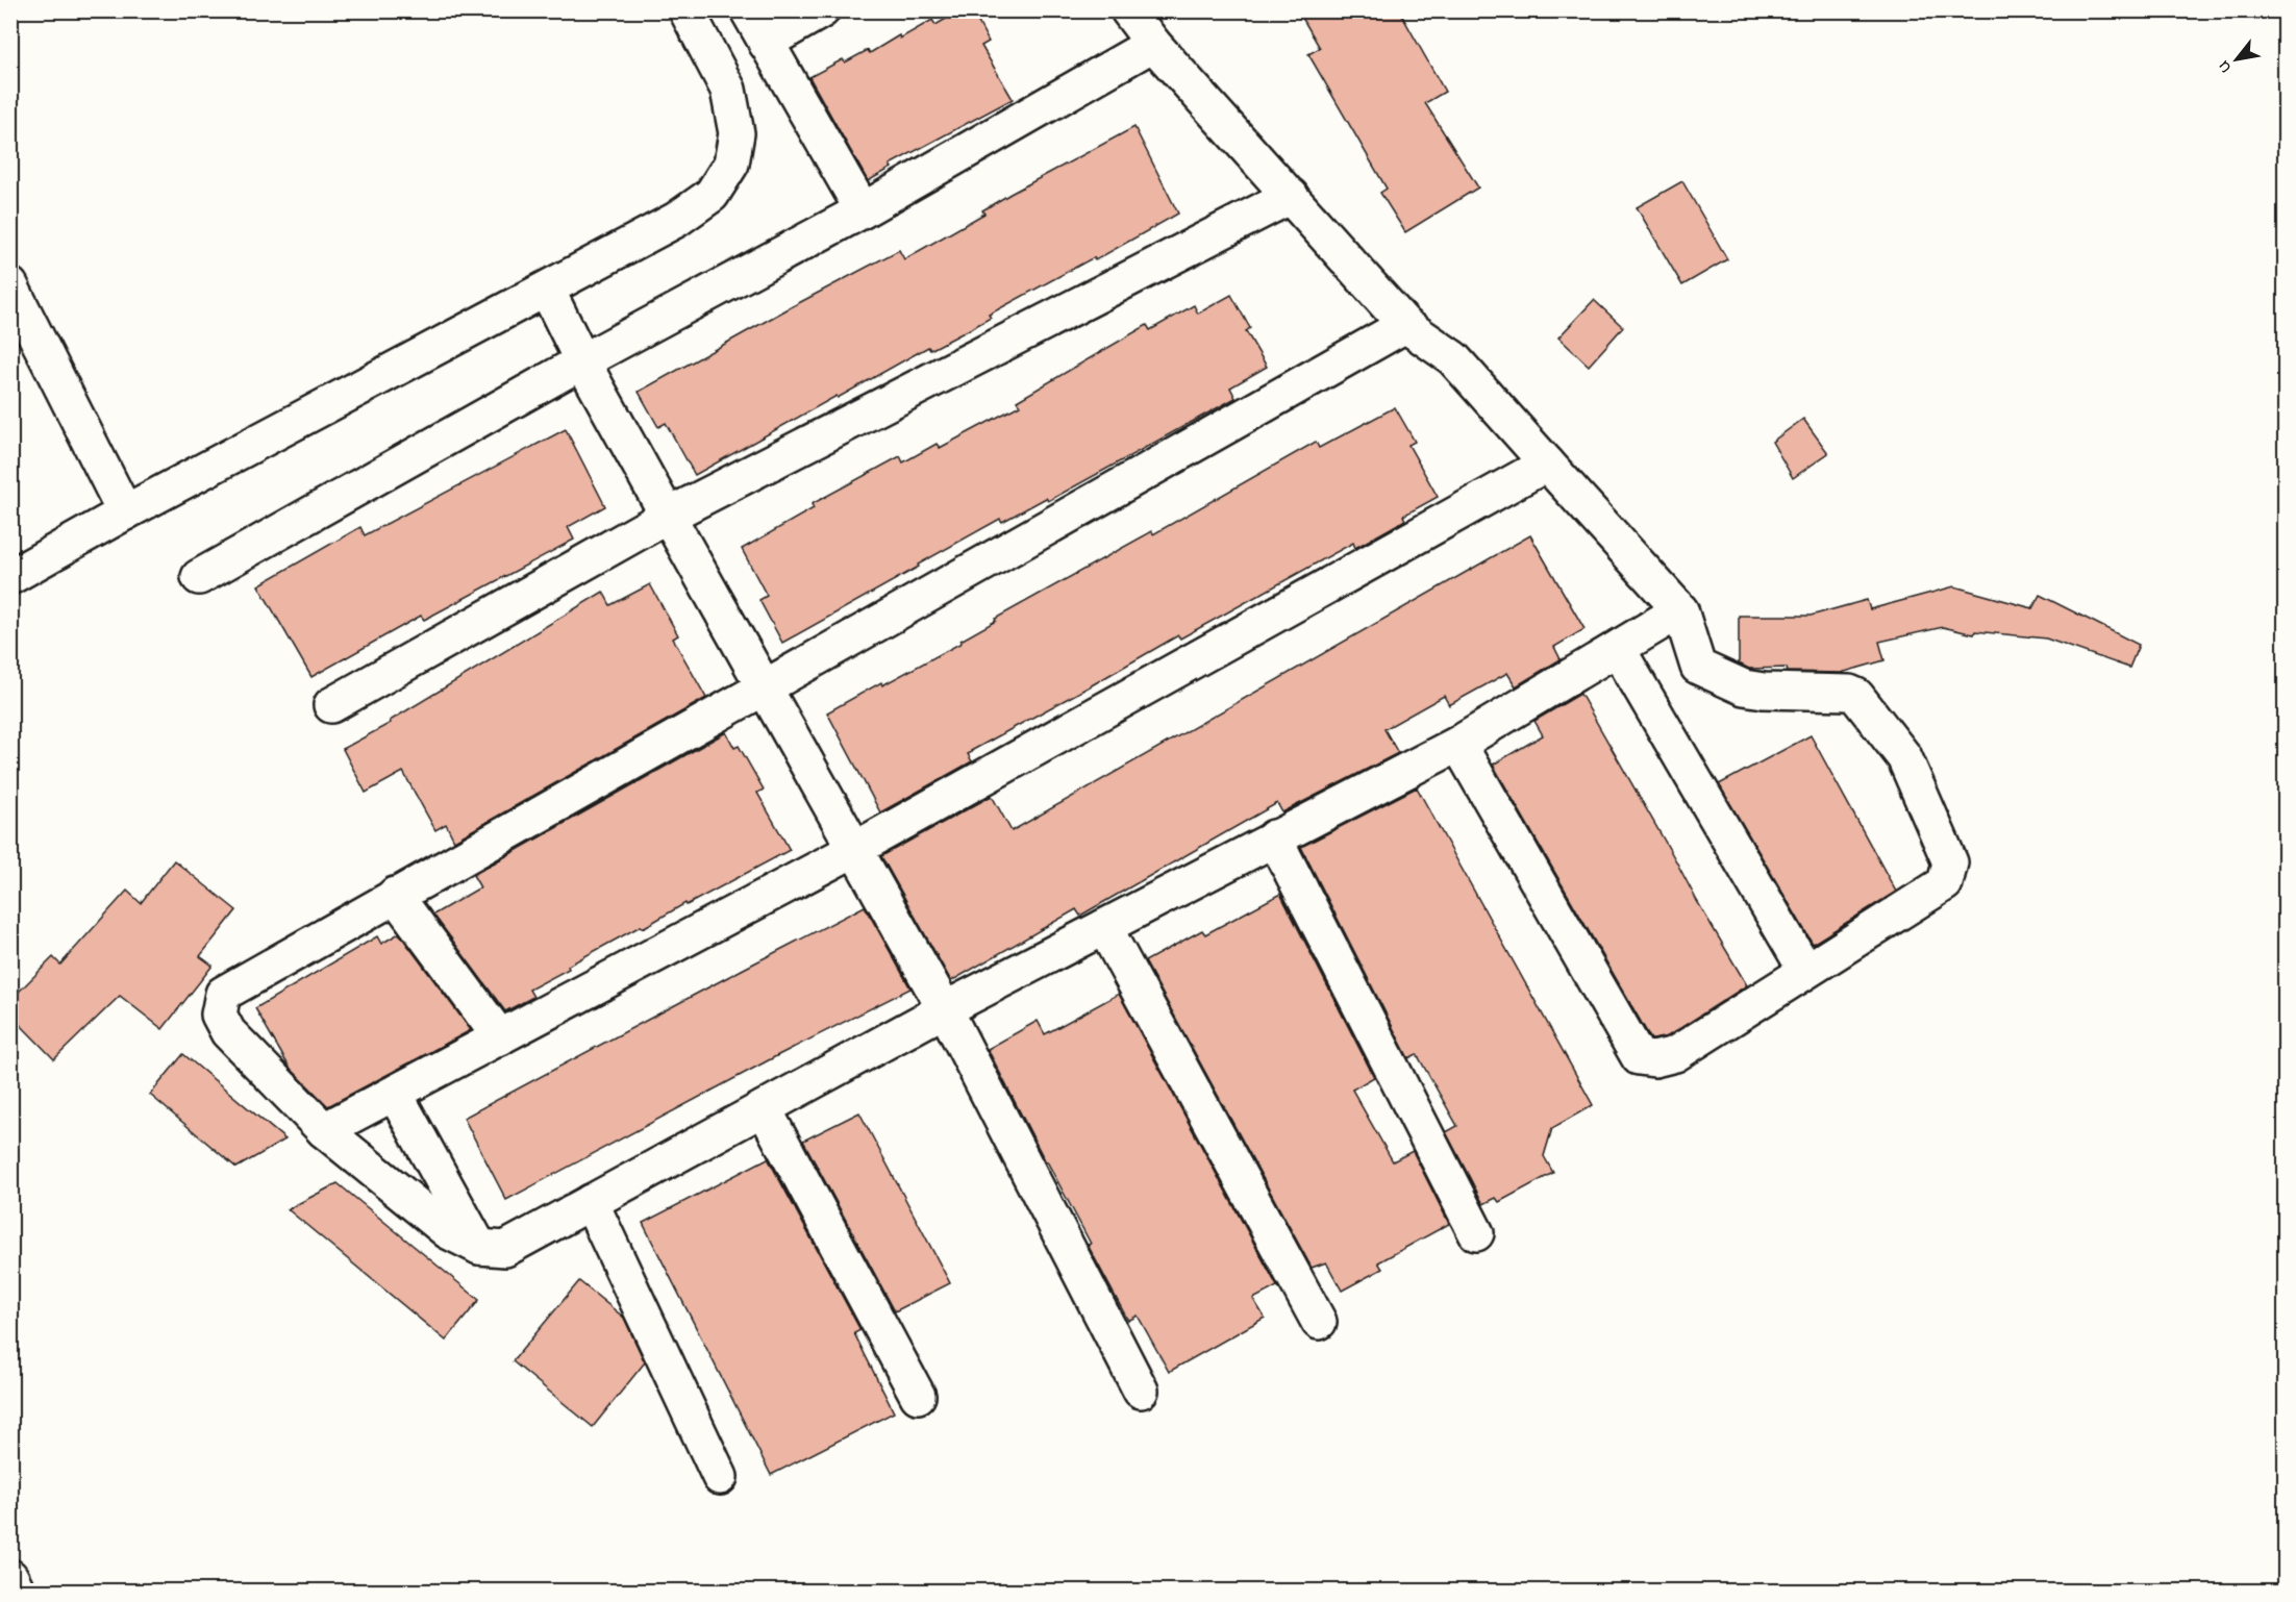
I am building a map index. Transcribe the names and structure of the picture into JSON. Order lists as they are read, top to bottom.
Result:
{
  "north": "bottom left"
}
